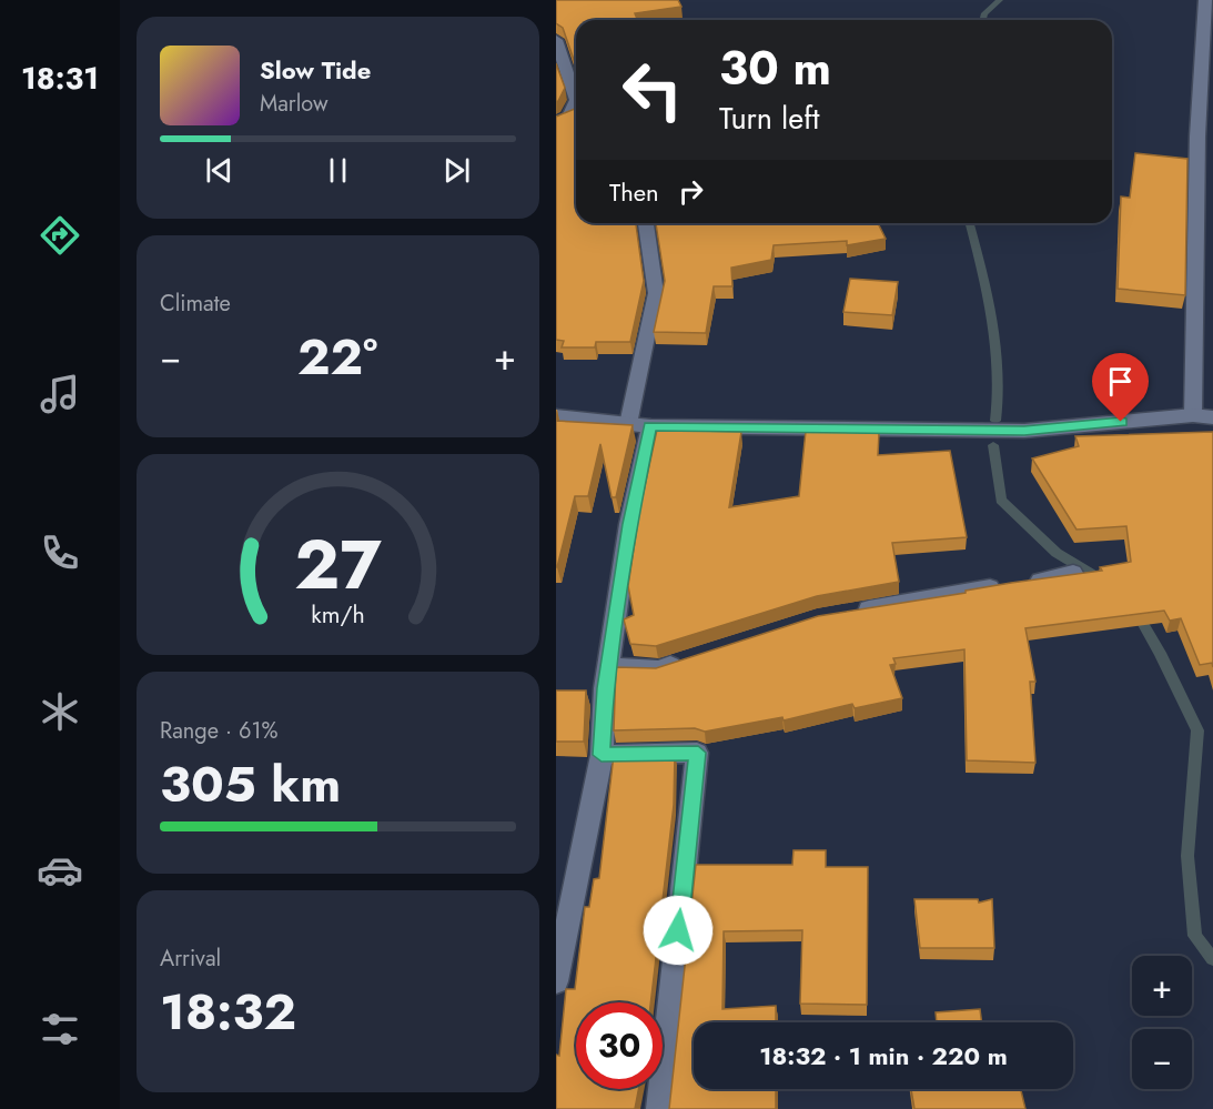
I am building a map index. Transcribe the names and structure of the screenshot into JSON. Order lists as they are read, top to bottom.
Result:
{
  "page": {
    "tabs": "18:31",
    "turn": ["30 m", "Turn left"],
    "song": ["Slow Tide", "Marlow"],
    "then": "Then",
    "tile": [
      "Climate",
      ["Range · 61%", "305 km"],
      ["Arrival", "18:32"]
    ],
    "heat": ["−", "22°", "+"],
    "map_buttons": ["+", "−"],
    "limit": "30",
    "trip": "18:32 · 1 min · 220 m",
    "gauge": ["27", "km/h"]
  }
}
